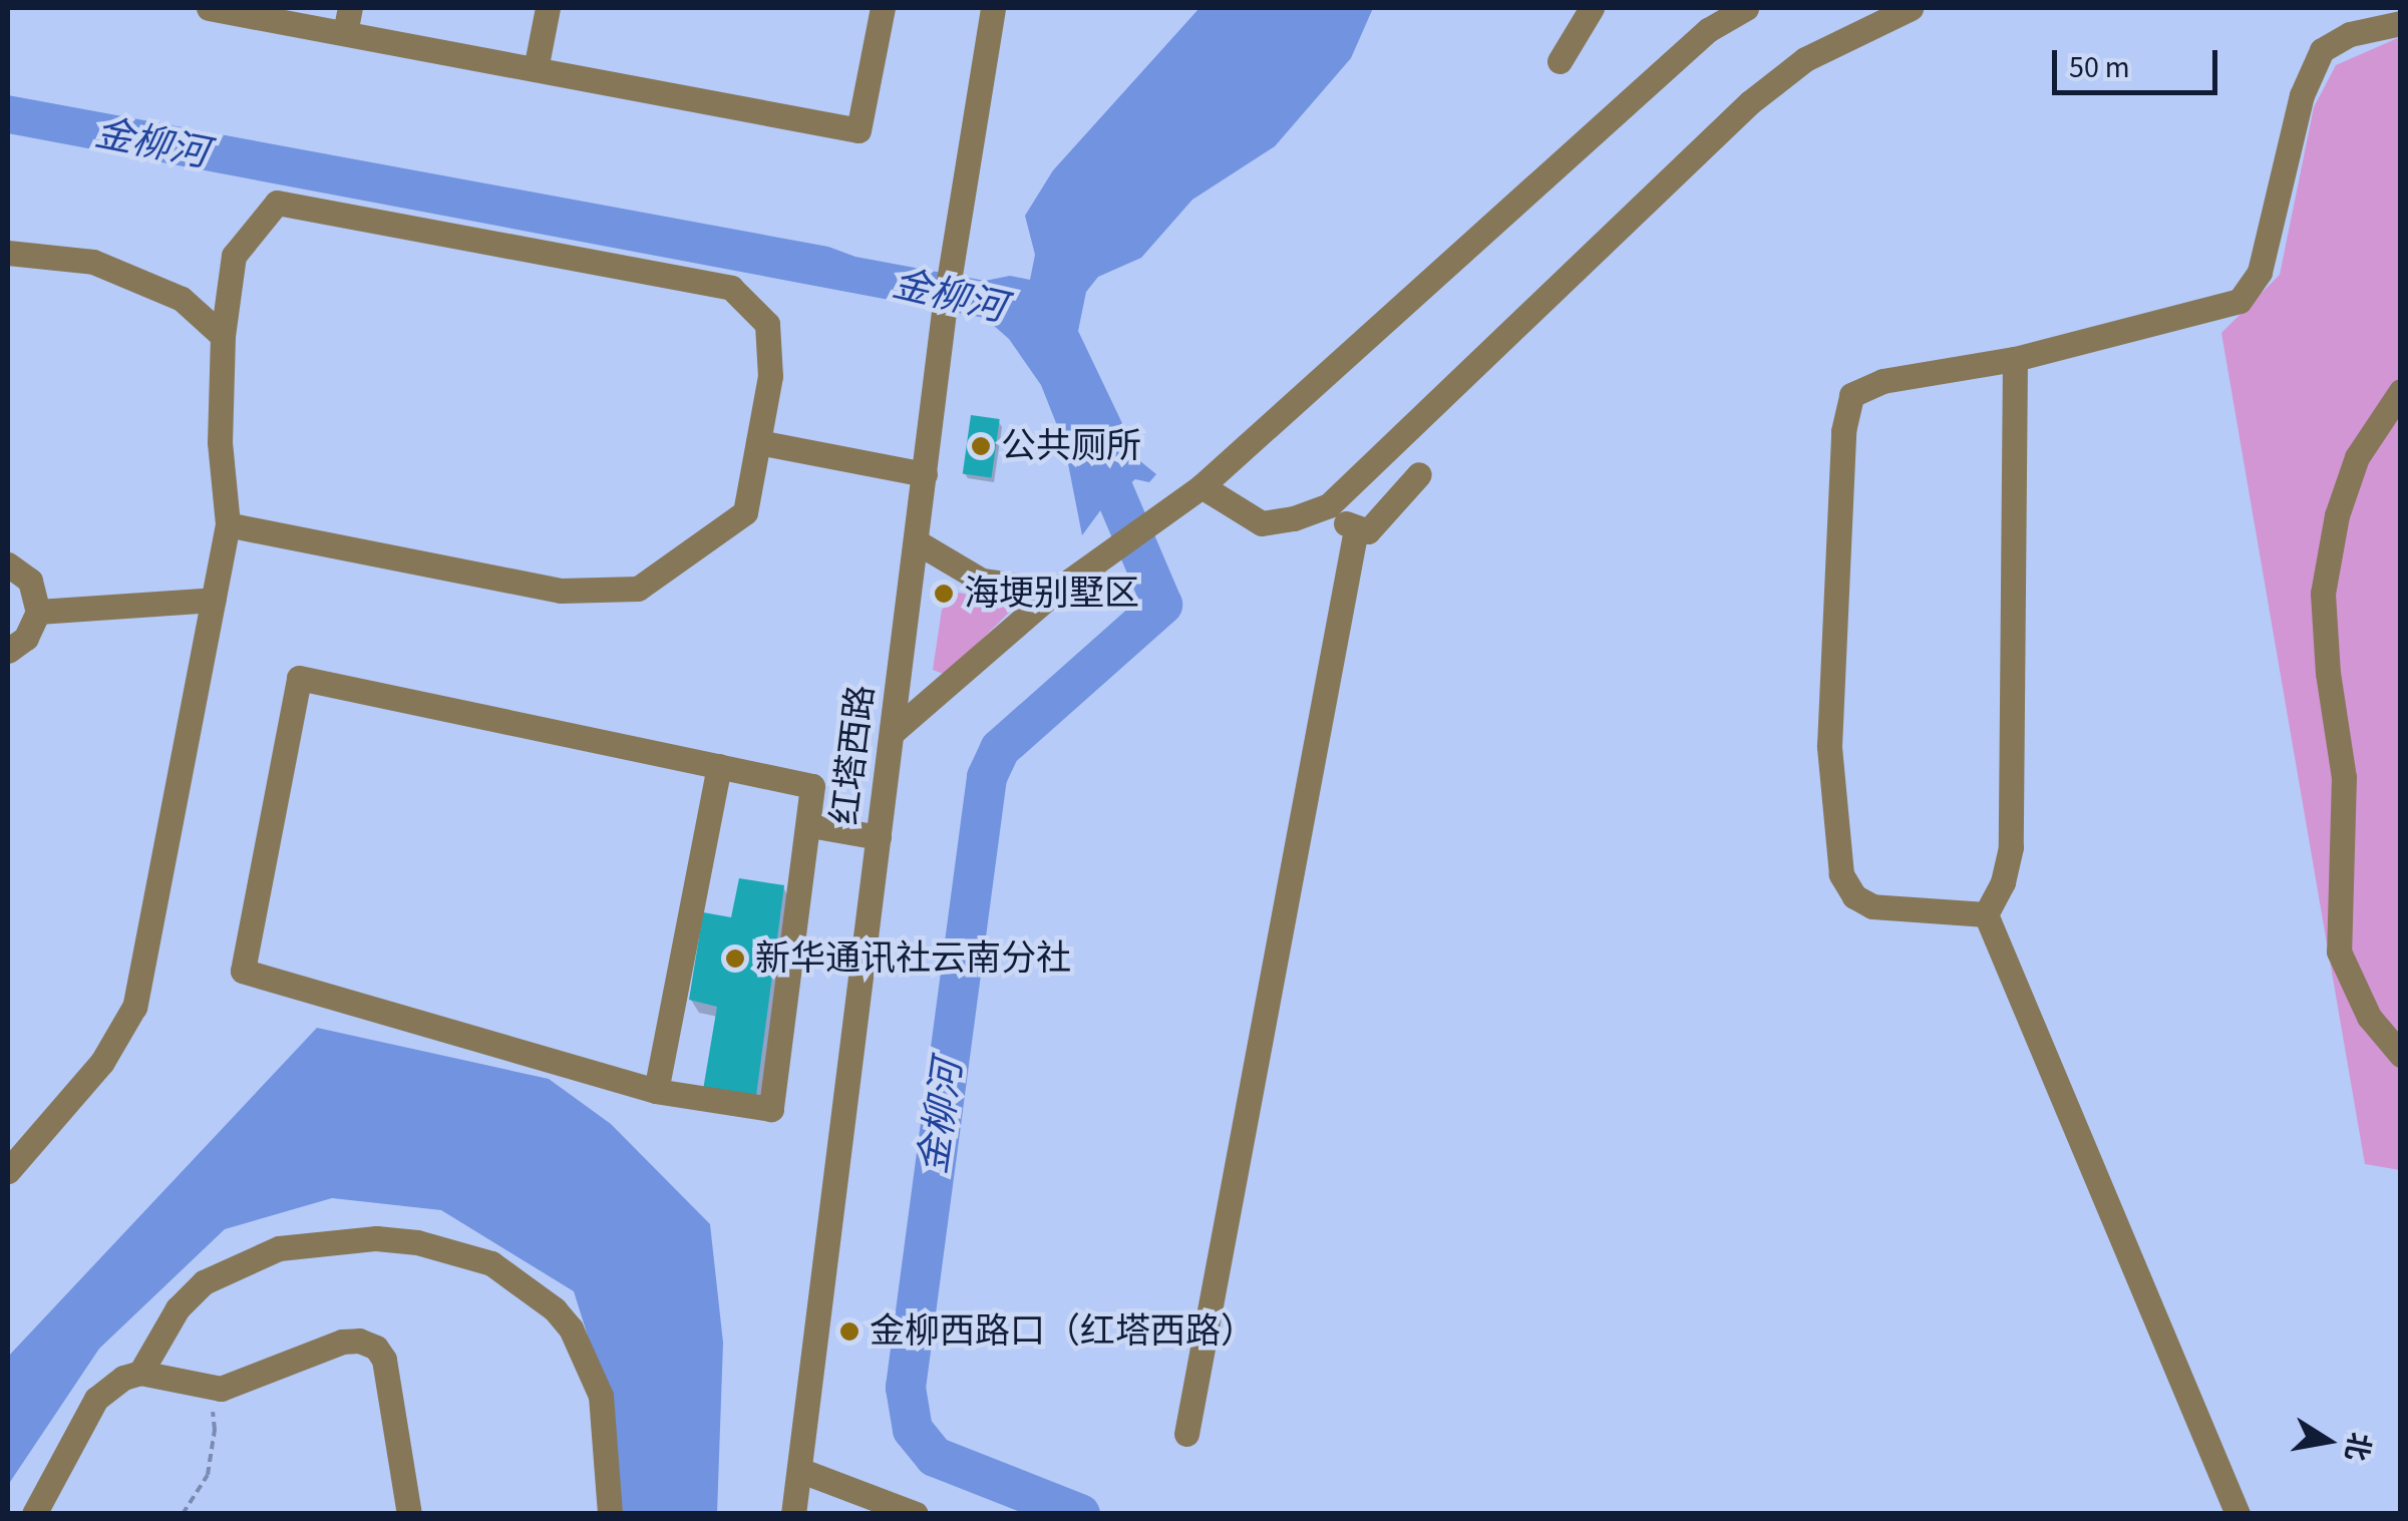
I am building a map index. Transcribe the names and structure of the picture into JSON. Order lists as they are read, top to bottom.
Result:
{
  "streets": {
    "street": ["红塔西路"]
  },
  "water": ["金柳河"],
  "places": [
    "公共厕所",
    "海埂别墅区",
    "新华通讯社云南分社",
    "金柳西路口（红塔西路）"
  ],
  "scale_bar": "50 m",
  "north": "right"
}
